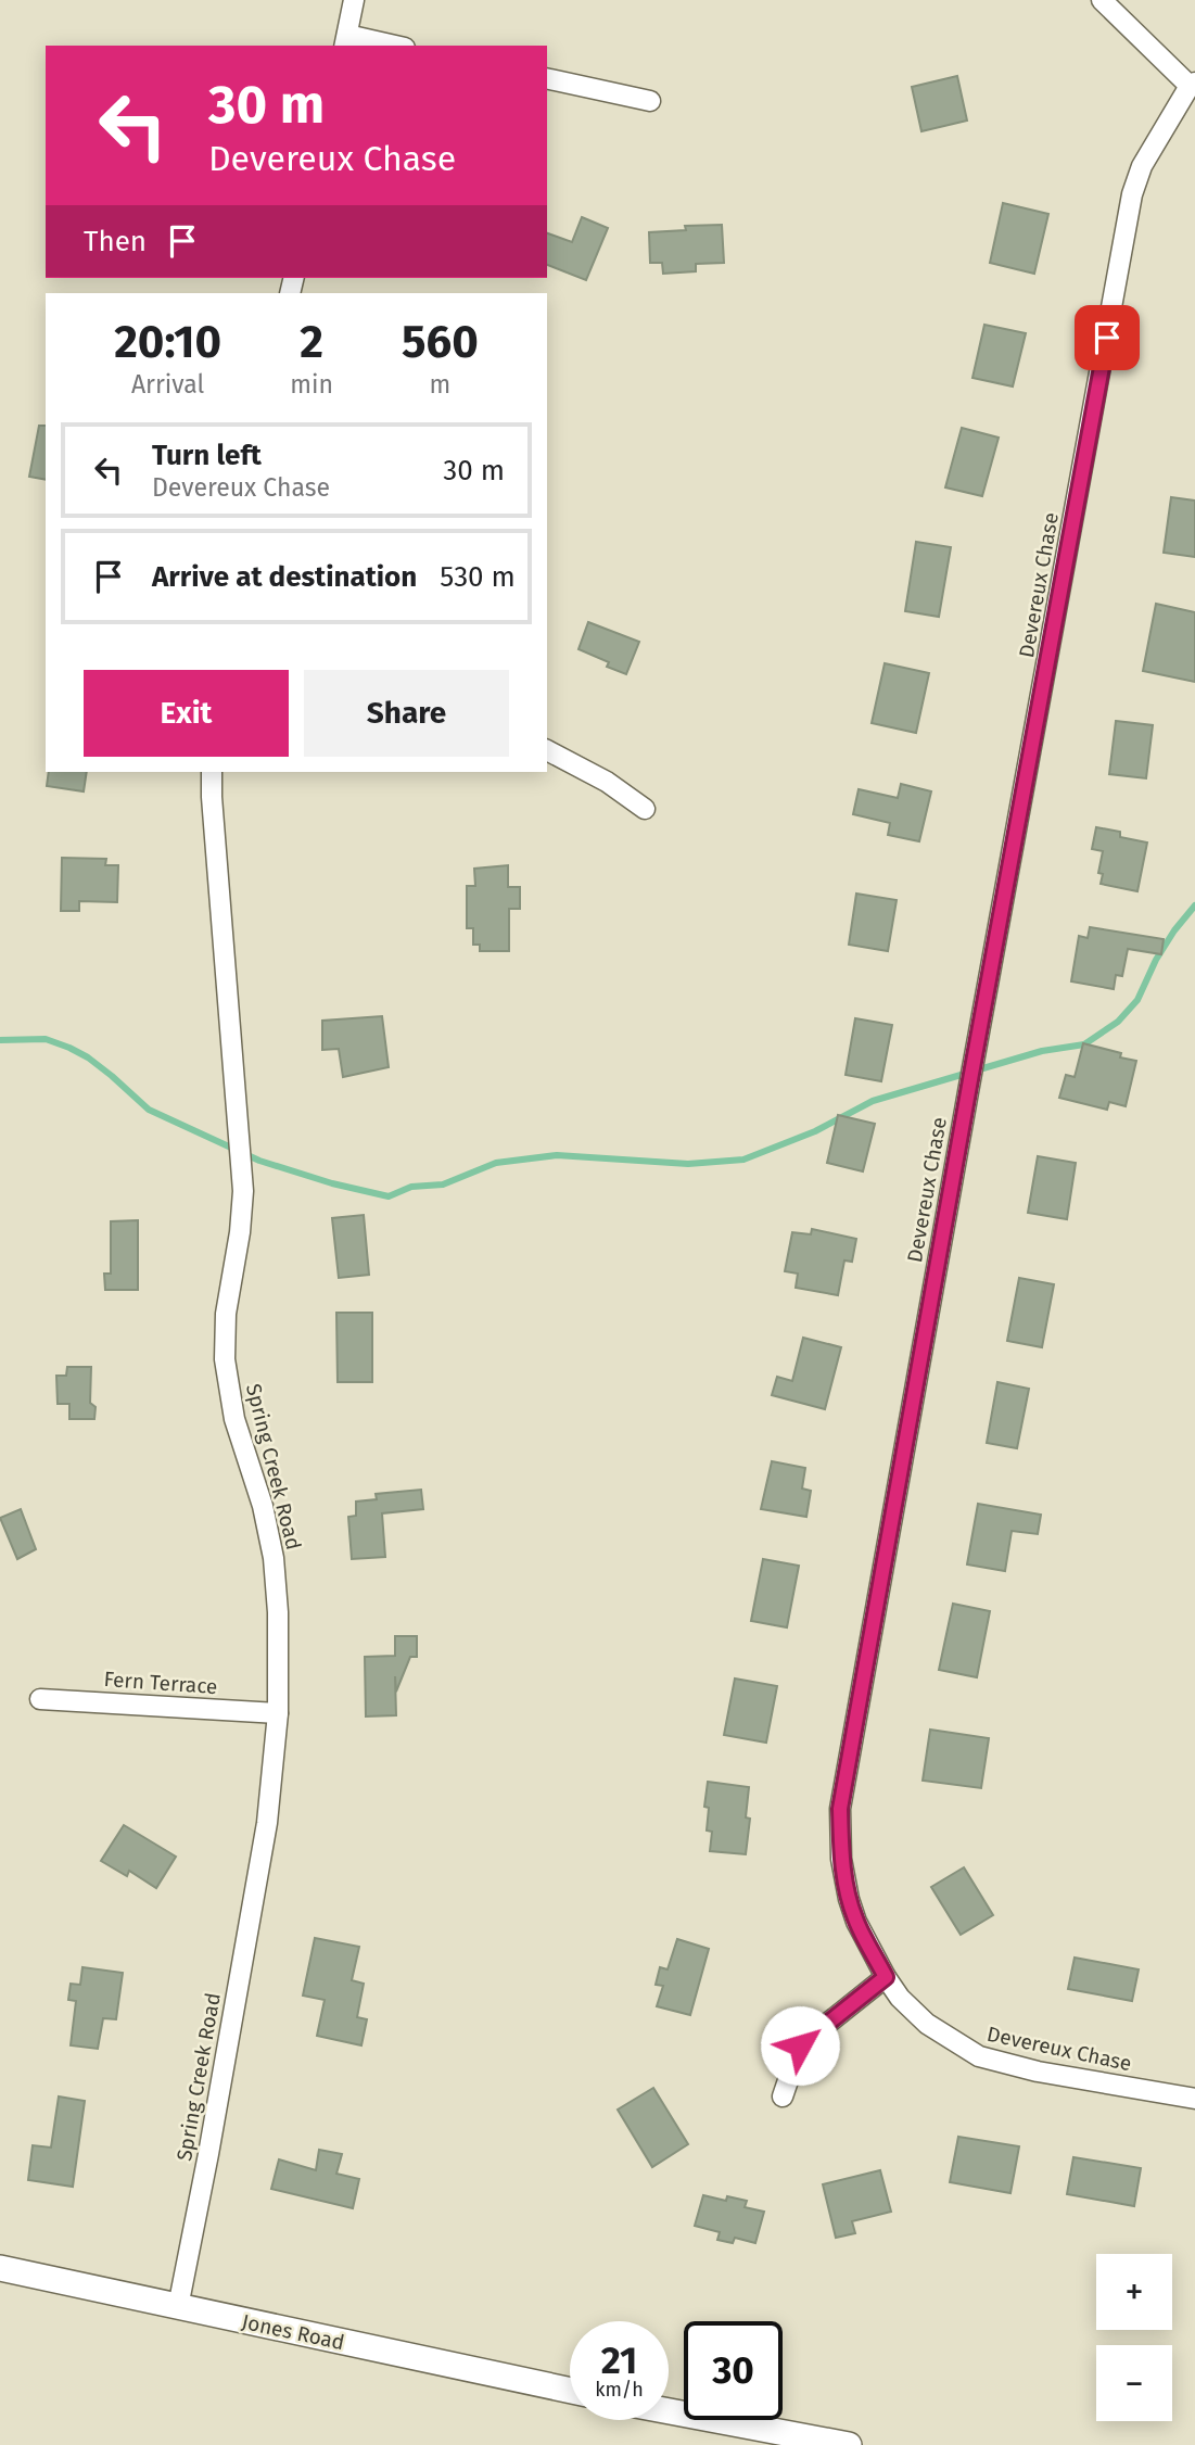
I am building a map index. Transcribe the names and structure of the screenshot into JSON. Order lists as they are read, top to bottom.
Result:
{
  "streets": {
    "street": [
      "Devereux Chase",
      "Spring Creek Road",
      "Fern Terrace",
      "Jones Road"
    ]
  },
  "crossings": [
    ["Spring Creek Road", "Fern Terrace"],
    ["Spring Creek Road", "Jones Road"]
  ],
  "page": {
    "turn": ["30 m", "Devereux Chase"],
    "then": "Then",
    "eta": [
      "20:10",
      "Arrival",
      "2",
      "min",
      "560",
      "m"
    ],
    "list": [
      {
        "name": "Turn left",
        "note": "Devereux Chase",
        "value": "30 m"
      },
      {
        "name": "Arrive at destination",
        "value": "530 m"
      }
    ],
    "buttons": ["Exit", "Share"],
    "map_buttons": ["+", "−"],
    "speed": "21 km/h",
    "limit": "30"
  }
}
